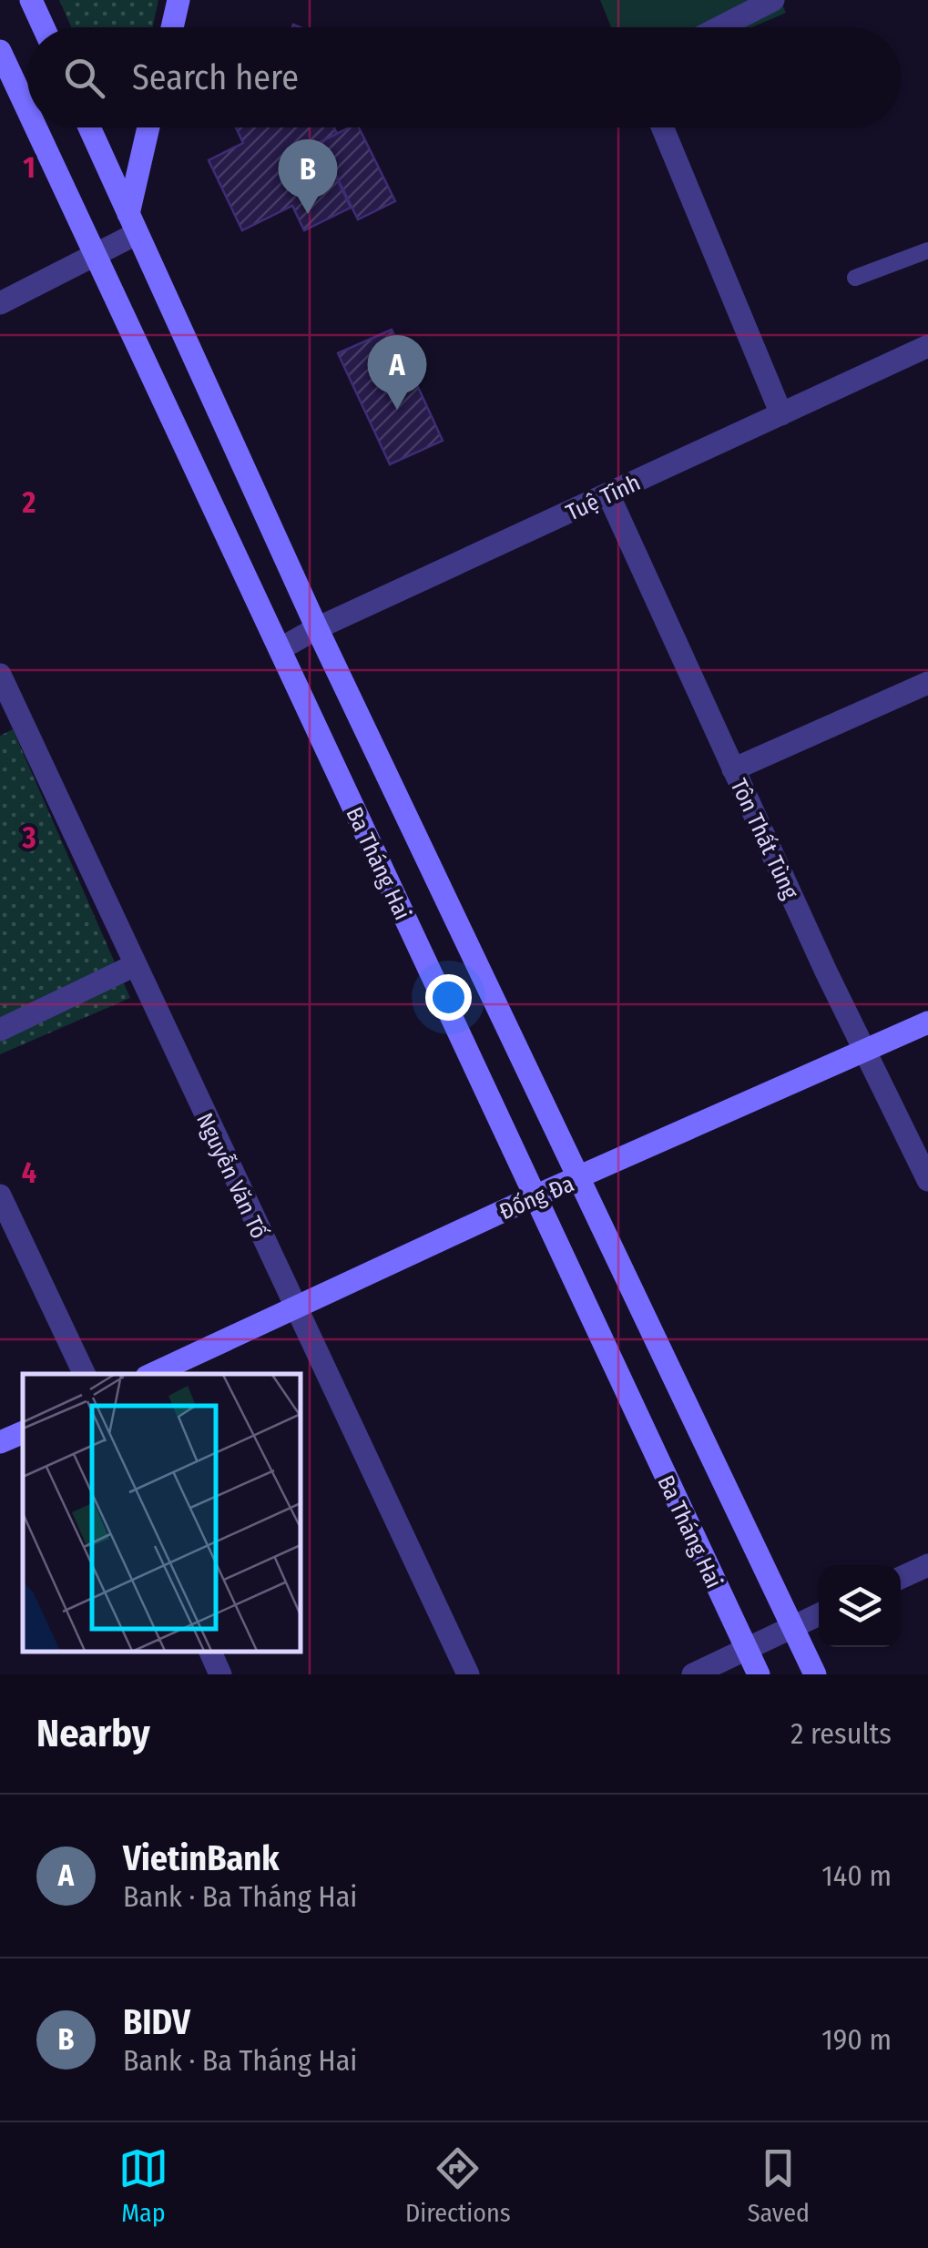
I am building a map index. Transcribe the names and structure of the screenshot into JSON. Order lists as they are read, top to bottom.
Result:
{
  "streets": {
    "main road": ["Ba Tháng Hai", "Đống Đa"],
    "street": ["Tuệ Tĩnh", "Tôn Thất Tùng", "Nguyễn Văn Tố"]
  },
  "crossings": [
    ["Tuệ Tĩnh", "Tôn Thất Tùng"],
    ["Tuệ Tĩnh", "Ba Tháng Hai"],
    ["Tôn Thất Tùng", "Đống Đa"],
    ["Ba Tháng Hai", "Đống Đa"],
    ["Nguyễn Văn Tố", "Đống Đa"]
  ],
  "page": {
    "search": "Search here",
    "pins": ["B", "A"],
    "heading": ["Nearby", "2 results"],
    "list": [
      {
        "mark": "A",
        "name": "VietinBank",
        "note": "Bank · Ba Tháng Hai",
        "value": "140 m"
      },
      {
        "mark": "B",
        "name": "BIDV",
        "note": "Bank · Ba Tháng Hai",
        "value": "190 m"
      }
    ],
    "nav": ["Map", "Directions", "Saved"]
  },
  "grid": {
    "rows": [
      "1",
      "2",
      "3",
      "4"
    ]
  }
}
